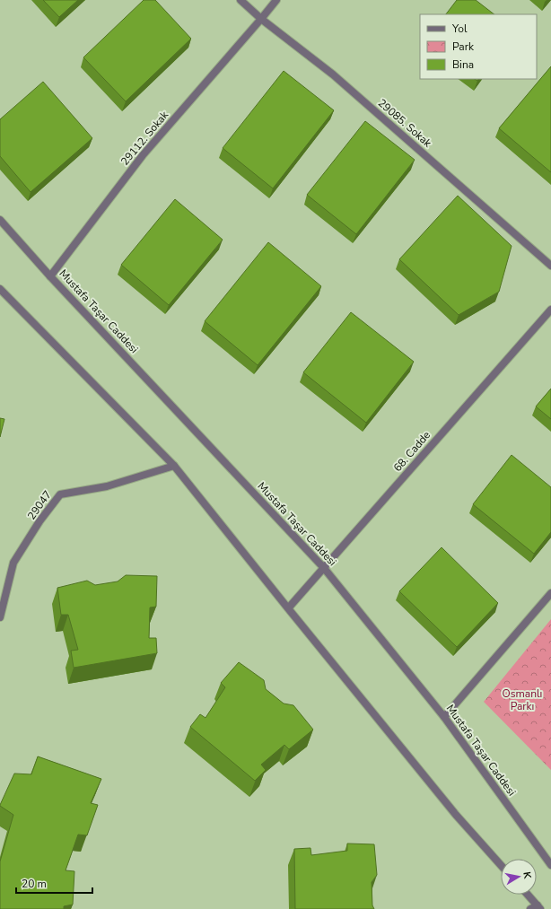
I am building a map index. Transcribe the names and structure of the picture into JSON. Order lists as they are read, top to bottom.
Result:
{
  "streets": {
    "street": [
      "29085. Sokak",
      "29112. Sokak",
      "Mustafa Taşar Caddesi",
      "68. Cadde",
      "29047"
    ]
  },
  "crossings": [
    ["29085. Sokak", "29112. Sokak"],
    ["29112. Sokak", "Mustafa Taşar Caddesi"],
    ["Mustafa Taşar Caddesi", "68. Cadde"]
  ],
  "parks": ["Osmanlı Parkı"],
  "legend": ["Yol", "Park", "Bina"],
  "scale_bar": "20 m",
  "north": "right"
}
